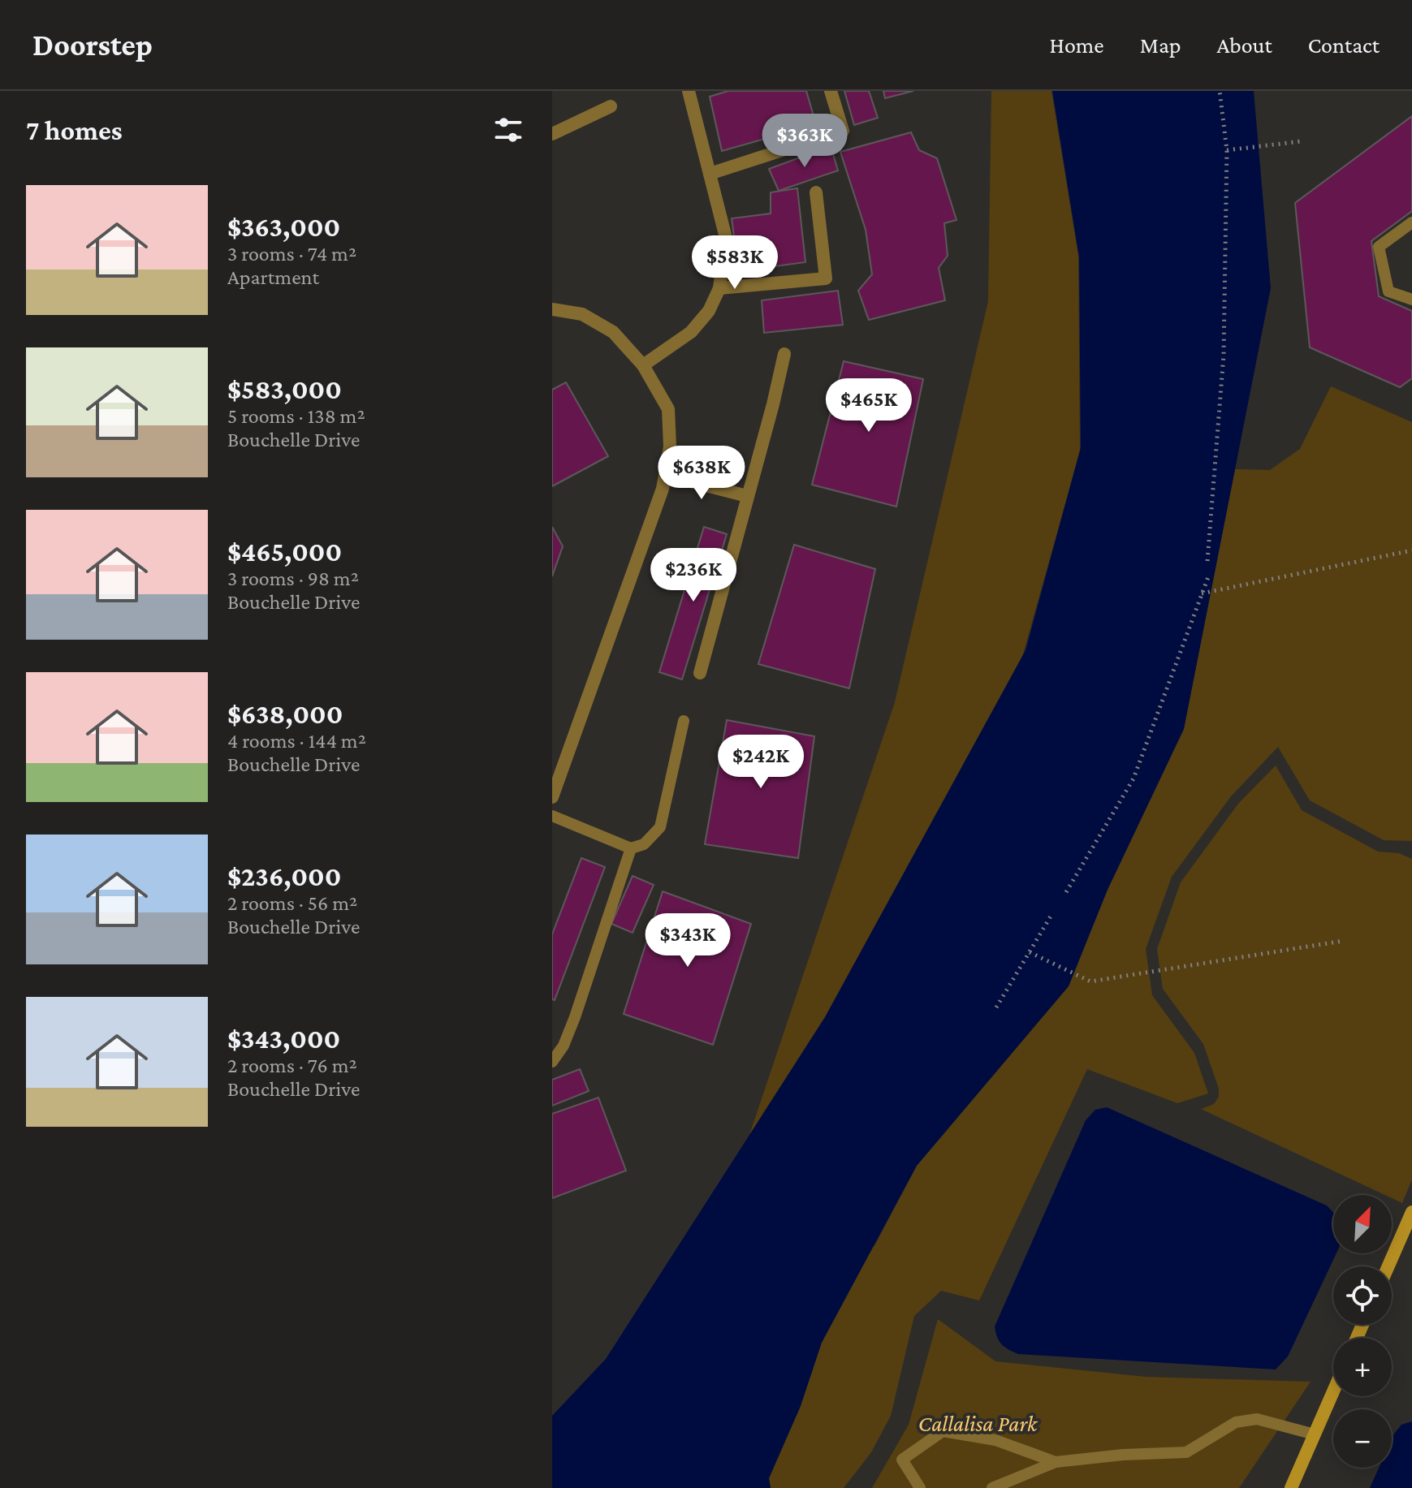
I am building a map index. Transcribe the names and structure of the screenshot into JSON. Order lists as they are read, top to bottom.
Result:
{
  "parks": ["Callalisa Park"],
  "north": "top right",
  "page": {
    "header": "Doorstep",
    "nav": [
      "Home",
      "Map",
      "About",
      "Contact"
    ],
    "heading": "7 homes",
    "price": [
      "$363K",
      "$583K",
      "$465K",
      "$638K",
      "$236K",
      "$242K",
      "$343K"
    ],
    "list": [
      {
        "name": "$363,000",
        "note": "3 rooms · 74 m² · Apartment"
      },
      {
        "name": "$583,000",
        "note": "5 rooms · 138 m² · Bouchelle Drive"
      },
      {
        "name": "$465,000",
        "note": "3 rooms · 98 m² · Bouchelle Drive"
      },
      {
        "name": "$638,000",
        "note": "4 rooms · 144 m² · Bouchelle Drive"
      },
      {
        "name": "$236,000",
        "note": "2 rooms · 56 m² · Bouchelle Drive"
      },
      {
        "name": "$343,000",
        "note": "2 rooms · 76 m² · Bouchelle Drive"
      }
    ],
    "map_buttons": ["+", "−"]
  }
}
